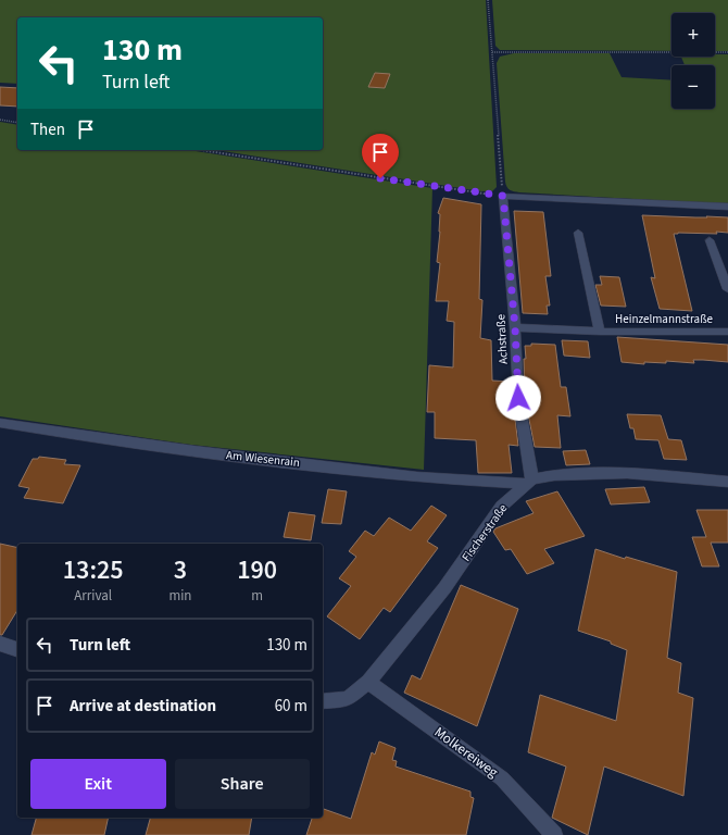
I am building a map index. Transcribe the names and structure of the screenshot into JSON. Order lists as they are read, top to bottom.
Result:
{
  "streets": {
    "street": [
      "Heinzelmannstraße",
      "Achstraße",
      "Am Wiesenrain",
      "Fischerstraße",
      "Molkereiweg"
    ]
  },
  "crossings": [
    ["Heinzelmannstraße", "Achstraße"],
    ["Achstraße", "Am Wiesenrain"],
    ["Achstraße", "Fischerstraße"],
    ["Am Wiesenrain", "Fischerstraße"],
    ["Fischerstraße", "Molkereiweg"]
  ],
  "page": {
    "map_buttons": ["+", "−"],
    "turn": ["130 m", "Turn left"],
    "then": "Then",
    "eta": [
      "13:25",
      "Arrival",
      "3",
      "min",
      "190",
      "m"
    ],
    "list": [
      {
        "name": "Turn left",
        "value": "130 m"
      },
      {
        "name": "Arrive at destination",
        "value": "60 m"
      }
    ],
    "buttons": ["Exit", "Share"]
  }
}
